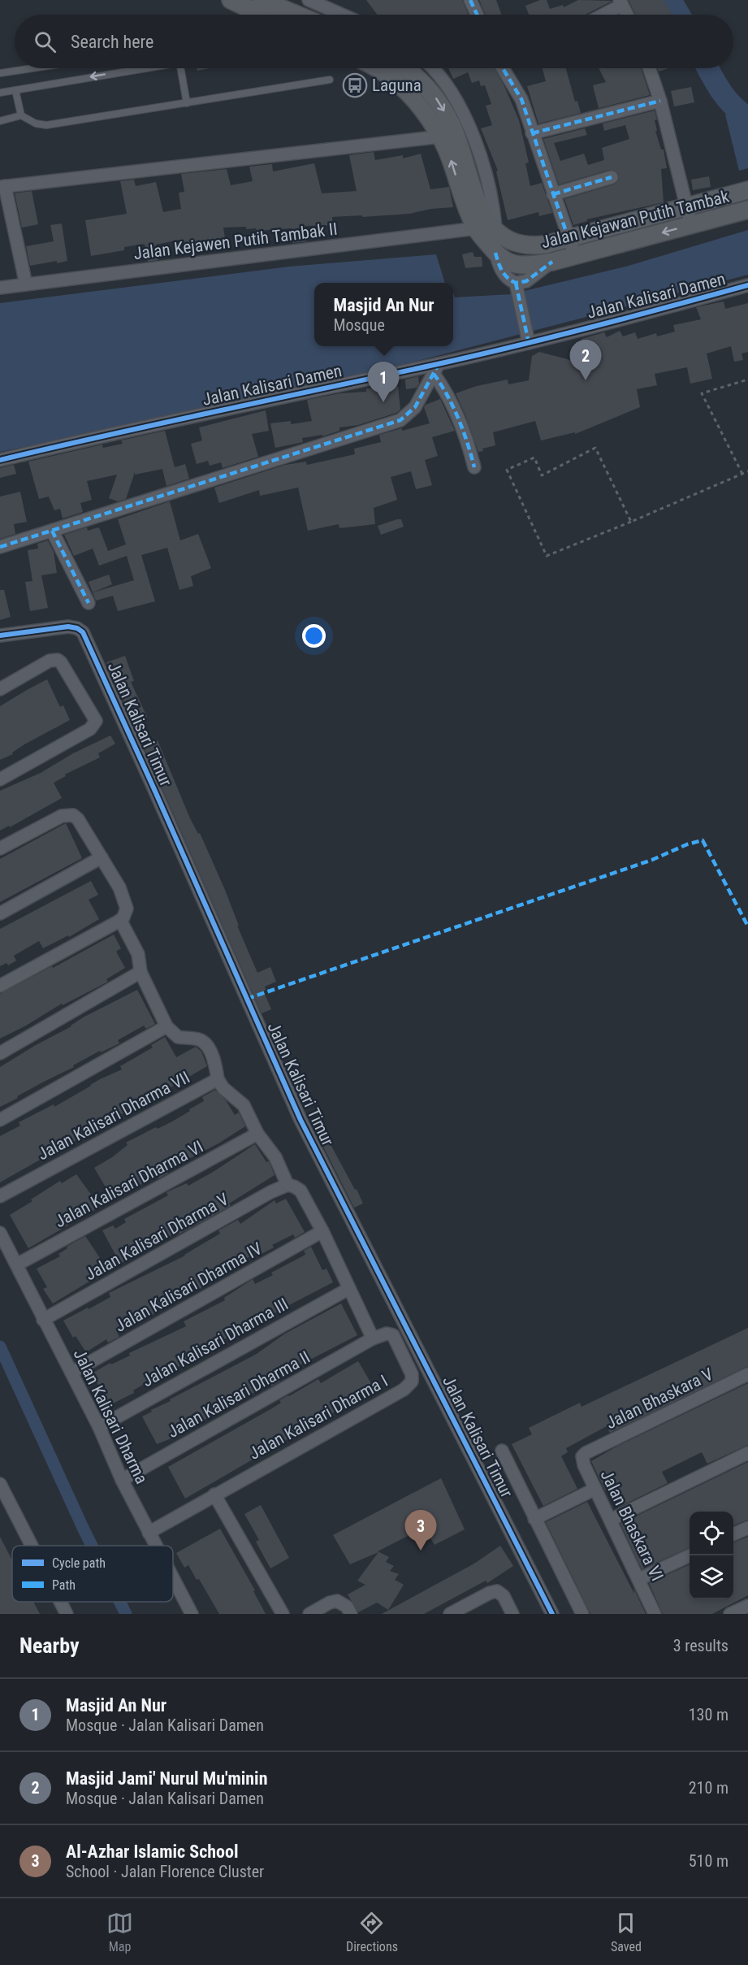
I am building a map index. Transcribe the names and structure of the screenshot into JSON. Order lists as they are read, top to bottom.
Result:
{
  "streets": {
    "street": [
      "Jalan Kejawan Putih Tambak",
      "Jalan Kejawen Putih Tambak II",
      "Jalan Kalisari Damen",
      "Jalan Kalisari Timur",
      "Jalan Kalisari Dharma VII",
      "Jalan Kalisari Dharma VI",
      "Jalan Kalisari Dharma V",
      "Jalan Kalisari Dharma IV",
      "Jalan Kalisari Dharma III",
      "Jalan Kalisari Dharma II",
      "Jalan Bhaskara V",
      "Jalan Kalisari Dharma",
      "Jalan Kalisari Dharma I",
      "Jalan Bhaskara VI"
    ]
  },
  "crossings": [
    ["Jalan Kejawan Putih Tambak", "Jalan Kejawen Putih Tambak II"],
    ["Jalan Kejawan Putih Tambak", "Jalan Kalisari Damen"],
    ["Jalan Kalisari Dharma VI", "Jalan Kalisari Dharma"],
    ["Jalan Kalisari Dharma V", "Jalan Kalisari Dharma"],
    ["Jalan Kalisari Dharma IV", "Jalan Kalisari Dharma"],
    ["Jalan Kalisari Dharma III", "Jalan Kalisari Dharma"],
    ["Jalan Kalisari Dharma II", "Jalan Kalisari Dharma"],
    ["Jalan Kalisari Dharma II", "Jalan Kalisari Dharma I"],
    ["Jalan Bhaskara V", "Jalan Bhaskara VI"],
    ["Jalan Kalisari Dharma", "Jalan Kalisari Dharma I"]
  ],
  "places": {
    "bus stop": ["Laguna"]
  },
  "legend": ["Cycle path", "Path"],
  "page": {
    "search": "Search here",
    "popup": ["Masjid An Nur", "Mosque"],
    "pins": ["2", "1", "3"],
    "heading": ["Nearby", "3 results"],
    "list": [
      {
        "mark": "1",
        "name": "Masjid An Nur",
        "note": "Mosque · Jalan Kalisari Damen",
        "value": "130 m"
      },
      {
        "mark": "2",
        "name": "Masjid Jami' Nurul Mu'minin",
        "note": "Mosque · Jalan Kalisari Damen",
        "value": "210 m"
      },
      {
        "mark": "3",
        "name": "Al-Azhar Islamic School",
        "note": "School · Jalan Florence Cluster",
        "value": "510 m"
      }
    ],
    "nav": ["Map", "Directions", "Saved"]
  }
}
